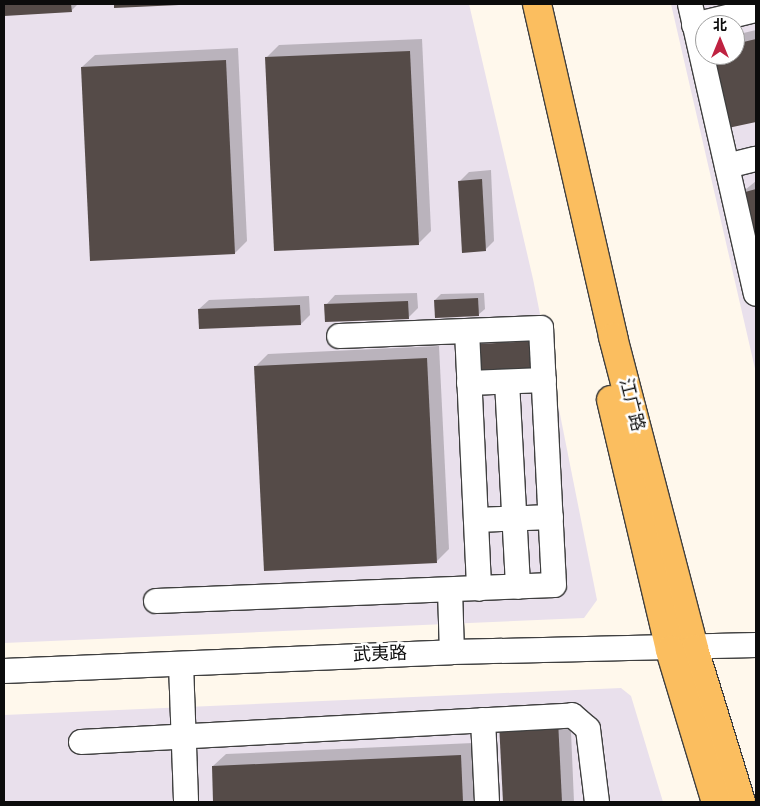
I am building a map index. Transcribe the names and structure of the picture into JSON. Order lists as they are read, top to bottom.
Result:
{
  "streets": {
    "main road": ["江广路"],
    "street": ["武夷路"]
  },
  "crossings": [
    ["江广路", "武夷路"]
  ],
  "north": "top"
}
